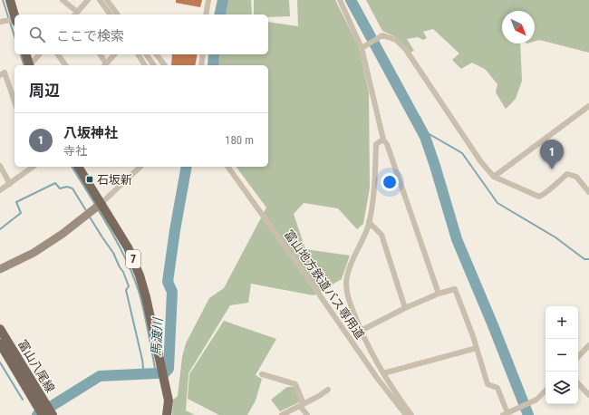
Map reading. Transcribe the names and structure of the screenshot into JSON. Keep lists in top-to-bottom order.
{
  "streets": {
    "main road": ["7", "富山八尾線"],
    "street": ["富山地方鉄道バス専用道"]
  },
  "water": ["馬渡川"],
  "places": {
    "transit": ["石坂新"]
  },
  "north": "bottom right",
  "page": {
    "search": "ここで検索",
    "heading": "周辺",
    "list": [
      {
        "mark": "1",
        "name": "八坂神社",
        "note": "寺社",
        "value": "180 m"
      }
    ],
    "pins": "1",
    "map_buttons": ["+", "−"]
  }
}
